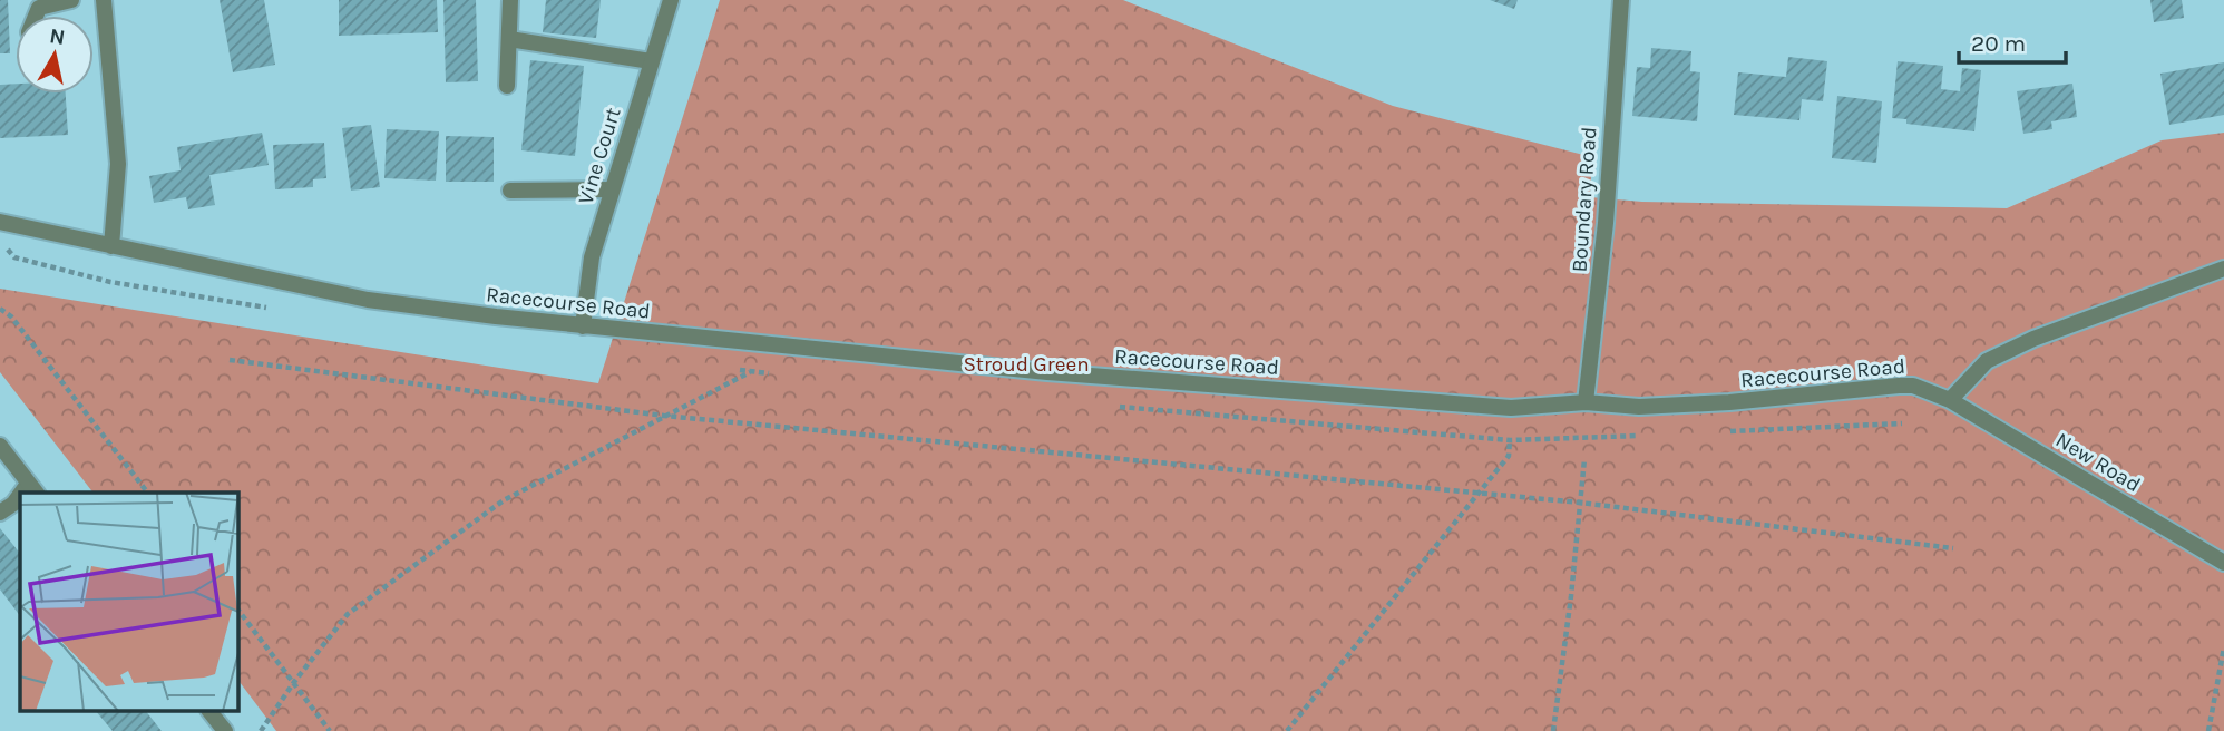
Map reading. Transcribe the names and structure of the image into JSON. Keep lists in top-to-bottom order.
{
  "streets": {
    "street": [
      "Vine Court",
      "Boundary Road",
      "Racecourse Road",
      "New Road"
    ]
  },
  "crossings": [
    ["Vine Court", "Racecourse Road"],
    ["Boundary Road", "Racecourse Road"],
    ["Racecourse Road", "New Road"]
  ],
  "parks": ["Stroud Green"],
  "scale_bar": "20 m",
  "north": "top"
}
